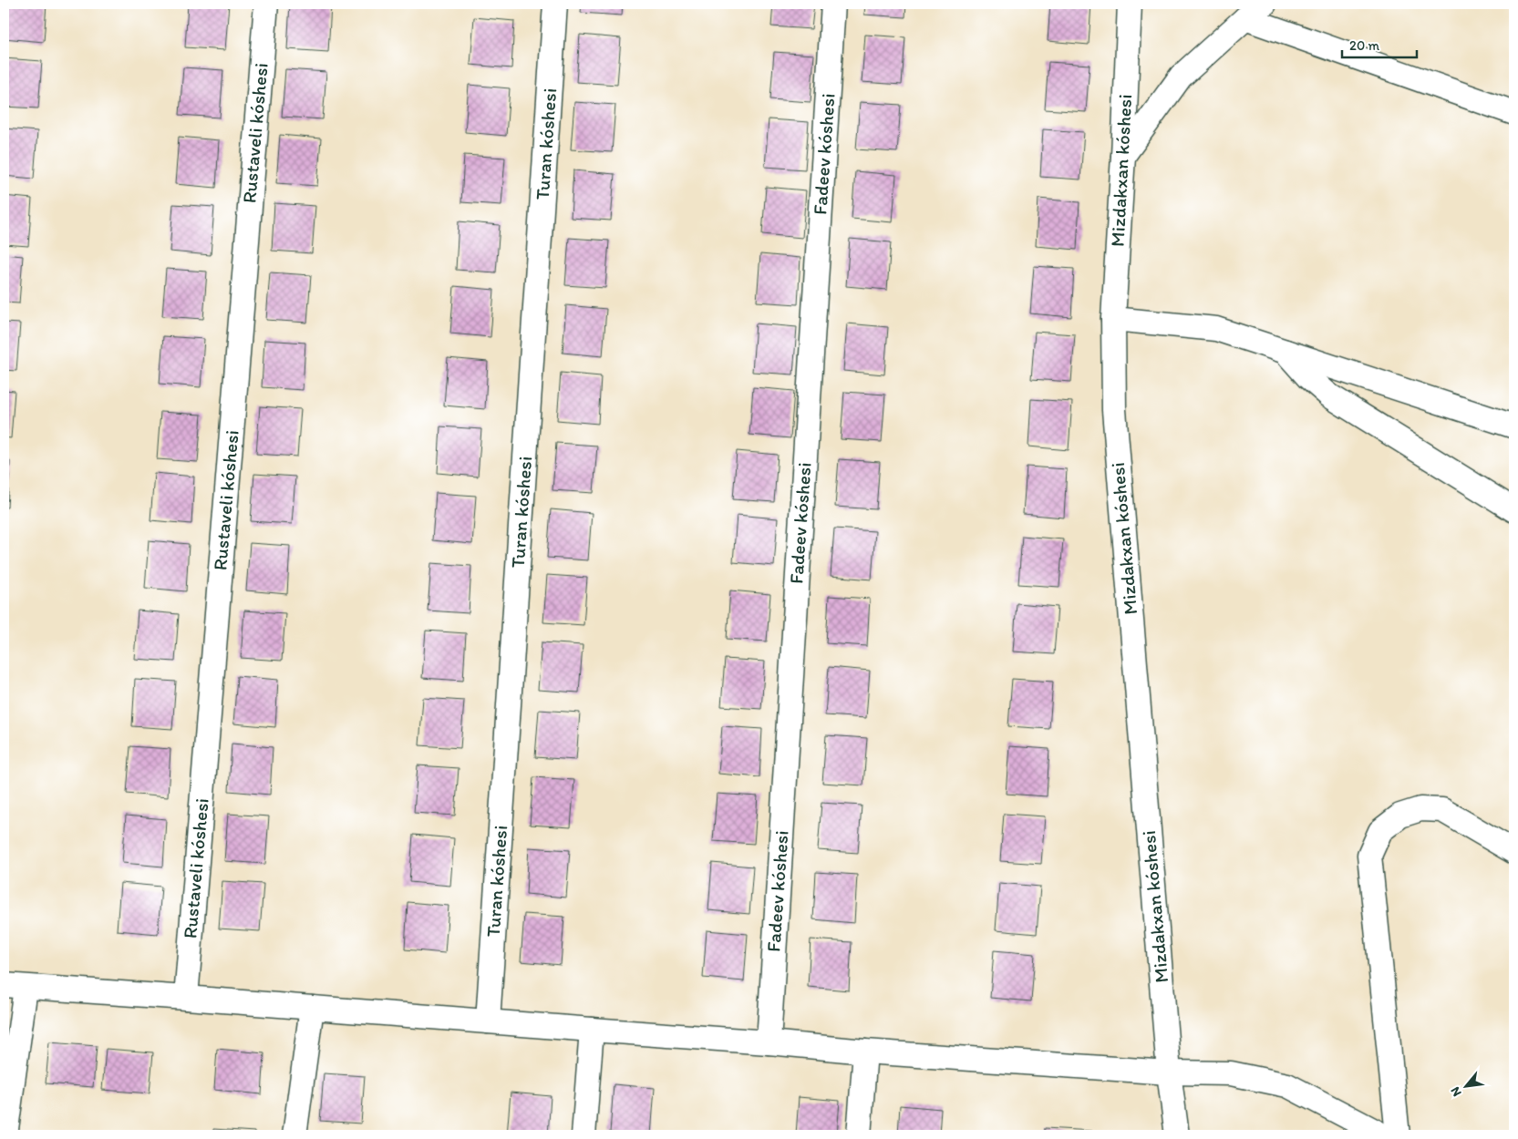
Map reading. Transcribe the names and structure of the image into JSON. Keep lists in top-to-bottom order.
{
  "streets": {
    "street": [
      "Rustaveli kóshesi",
      "Turan kóshesi",
      "Fadeev kóshesi",
      "Mizdakxan kóshesi"
    ]
  },
  "scale_bar": "20 m",
  "north": "bottom left"
}
